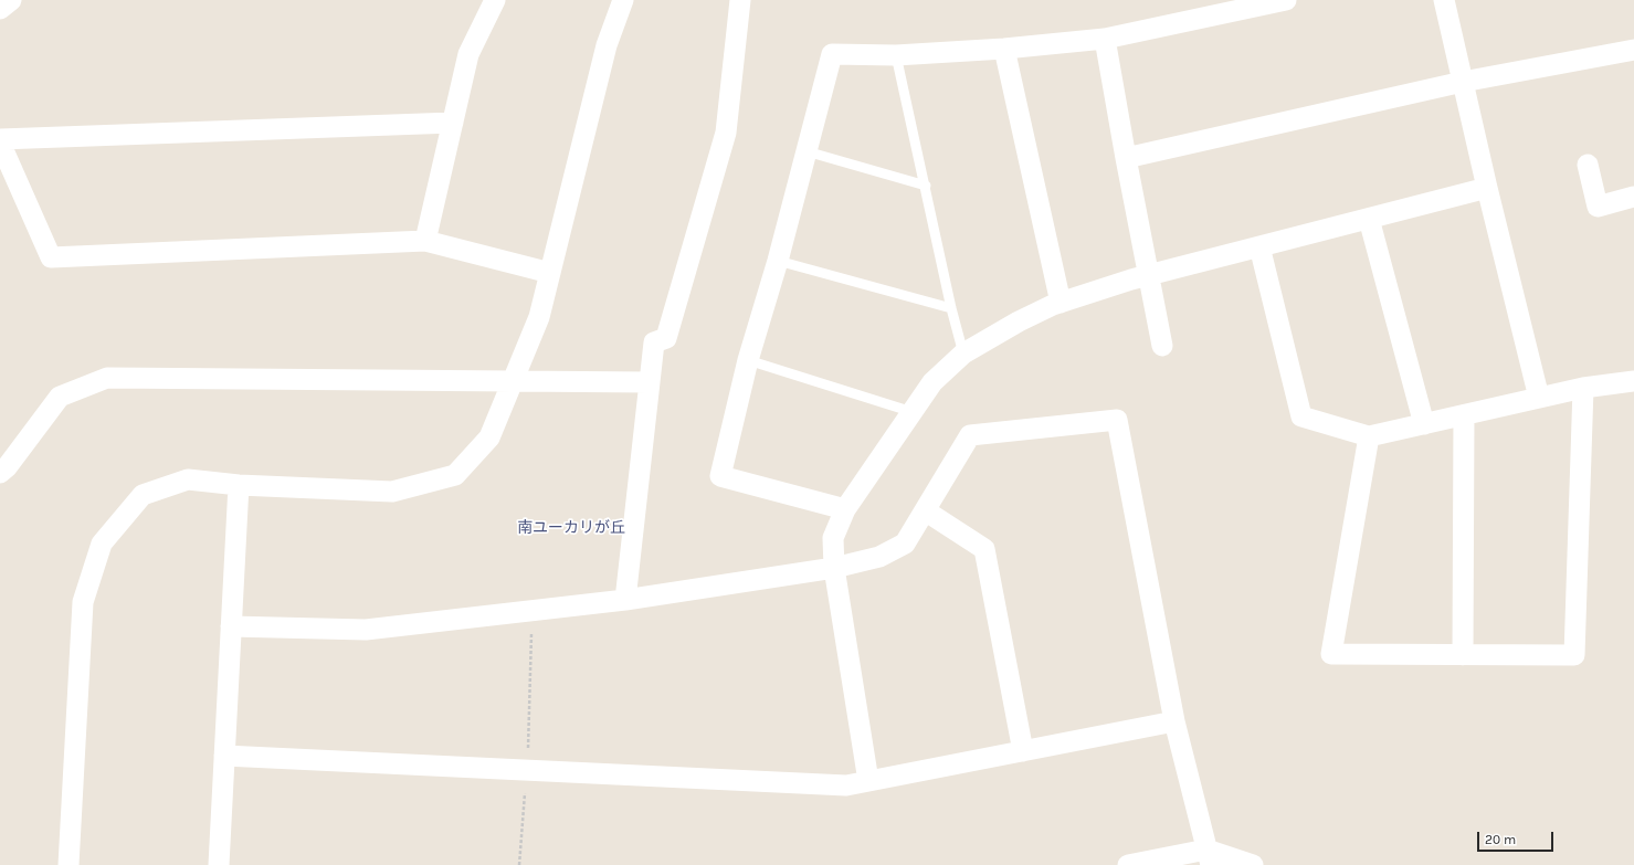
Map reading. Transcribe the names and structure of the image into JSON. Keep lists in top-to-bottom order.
{
  "districts": ["南ユーカリが丘"],
  "scale_bar": "20 m"
}
